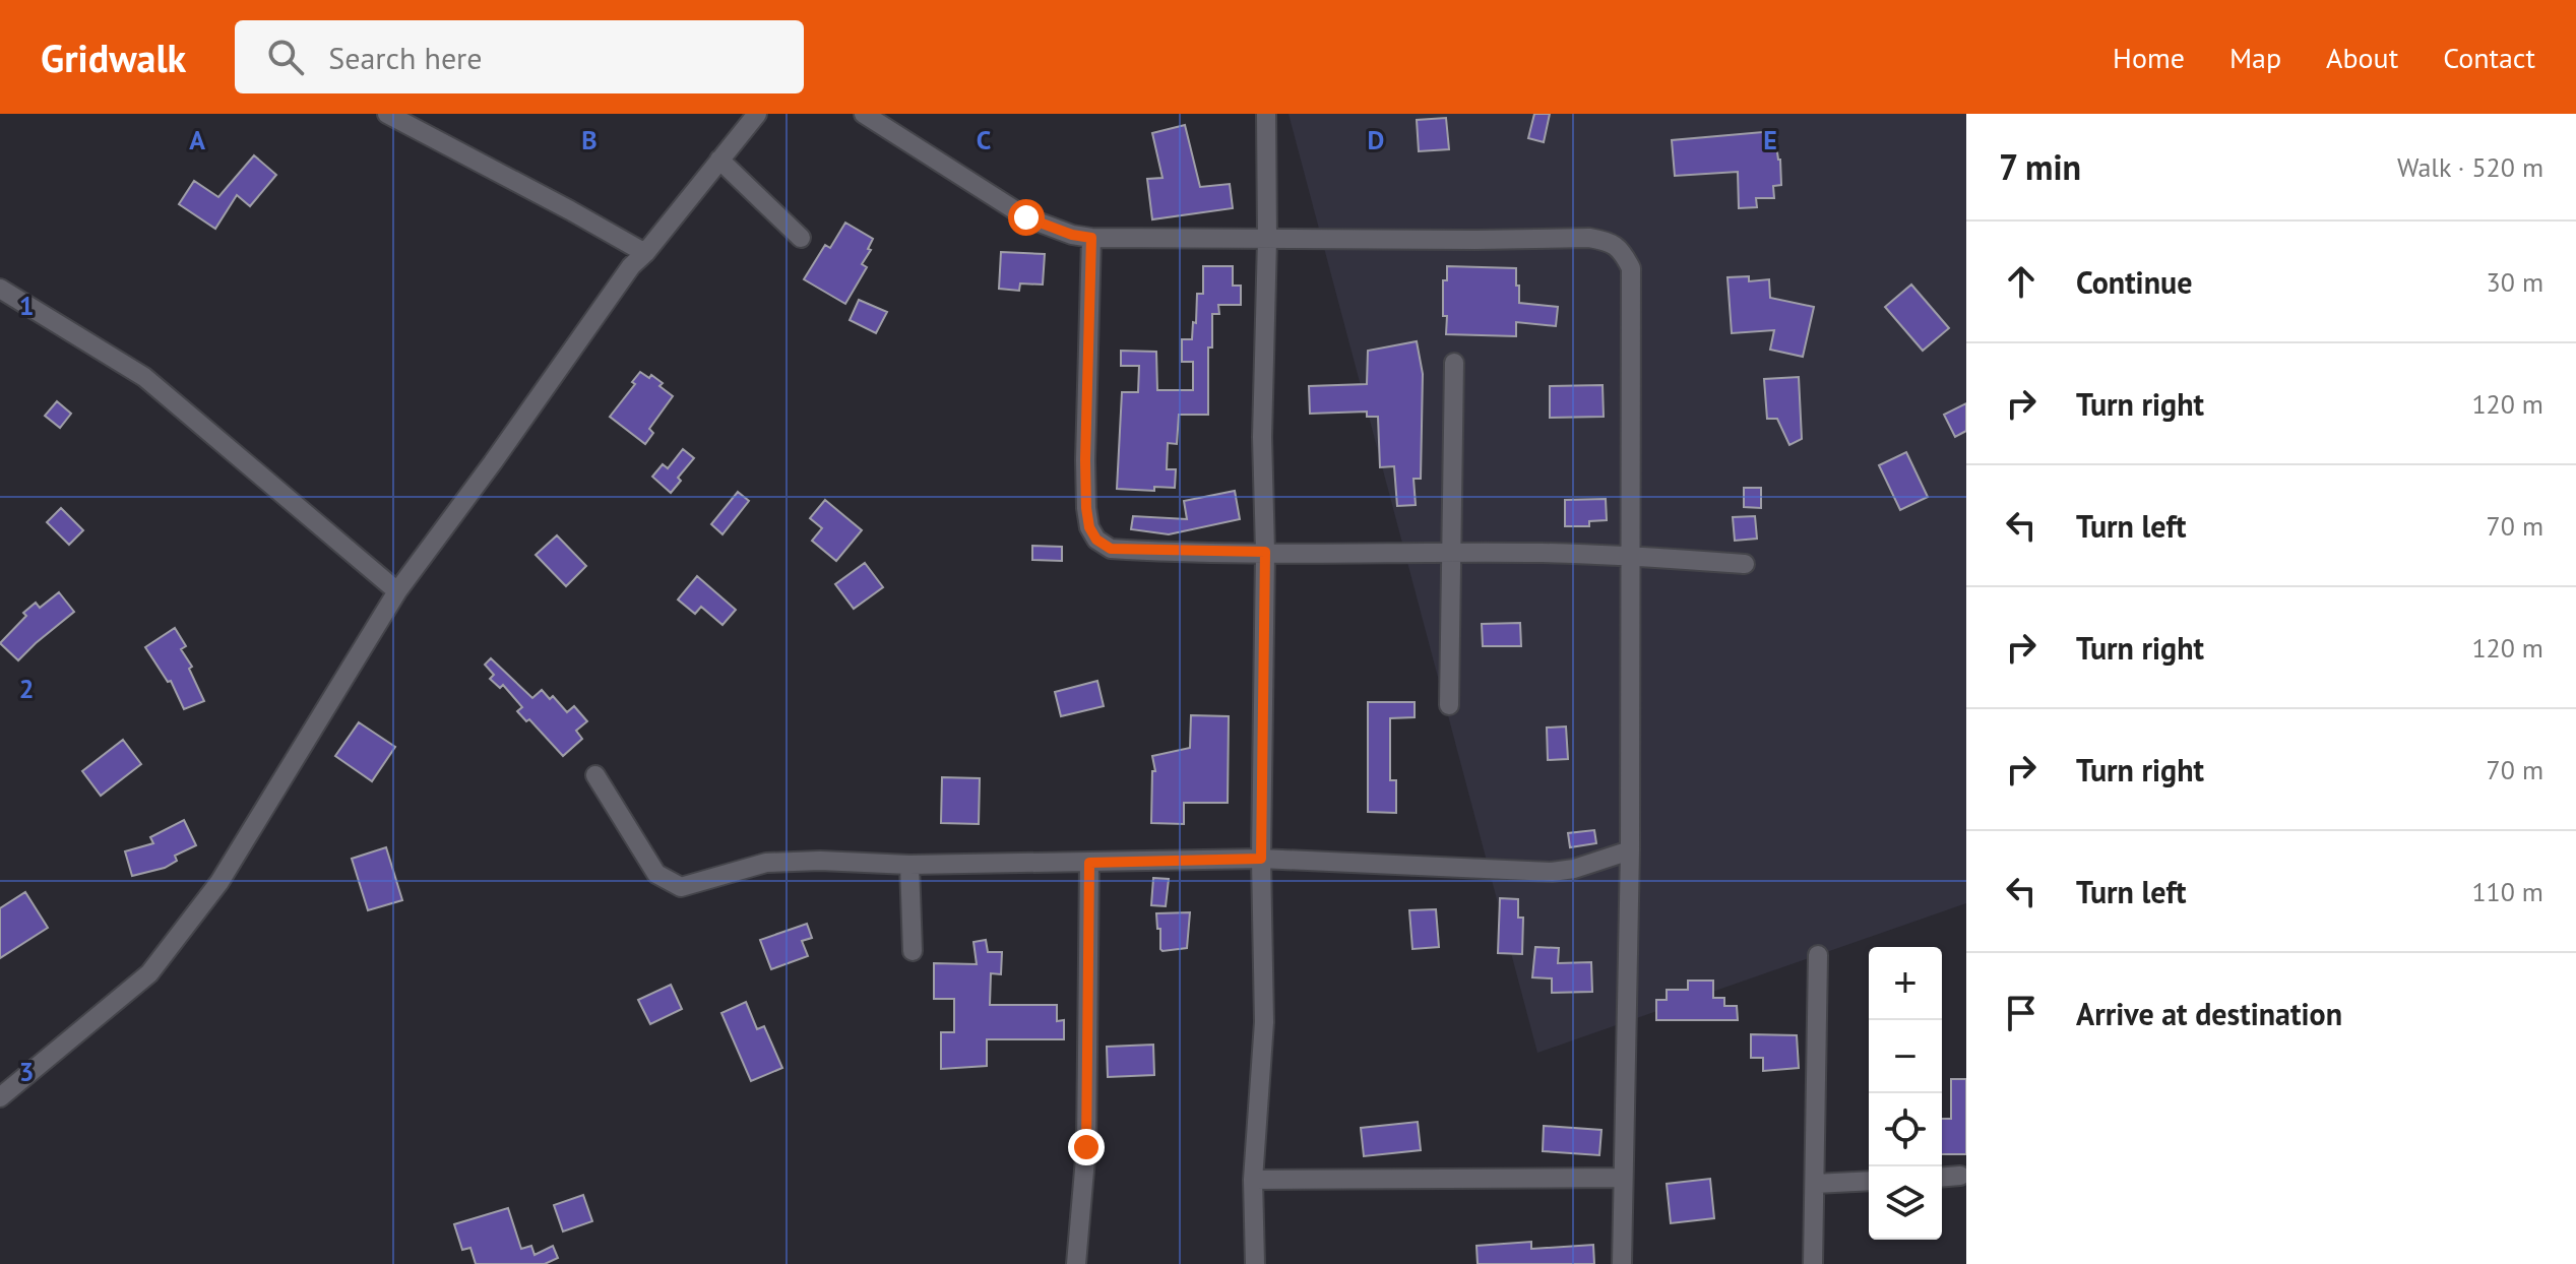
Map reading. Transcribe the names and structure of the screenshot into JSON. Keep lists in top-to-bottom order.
{
  "page": {
    "header": "Gridwalk",
    "search": "Search here",
    "nav": [
      "Home",
      "Map",
      "About",
      "Contact"
    ],
    "heading": ["7 min", "Walk · 520 m"],
    "list": [
      ["Continue", "30 m"],
      ["Turn right", "120 m"],
      ["Turn left", "70 m"],
      ["Turn right", "120 m"],
      ["Turn right", "70 m"],
      ["Turn left", "110 m"],
      "Arrive at destination"
    ],
    "map_buttons": ["+", "−"]
  },
  "grid": {
    "columns": [
      "A",
      "B",
      "C",
      "D",
      "E"
    ],
    "rows": ["1", "2", "3"]
  }
}
